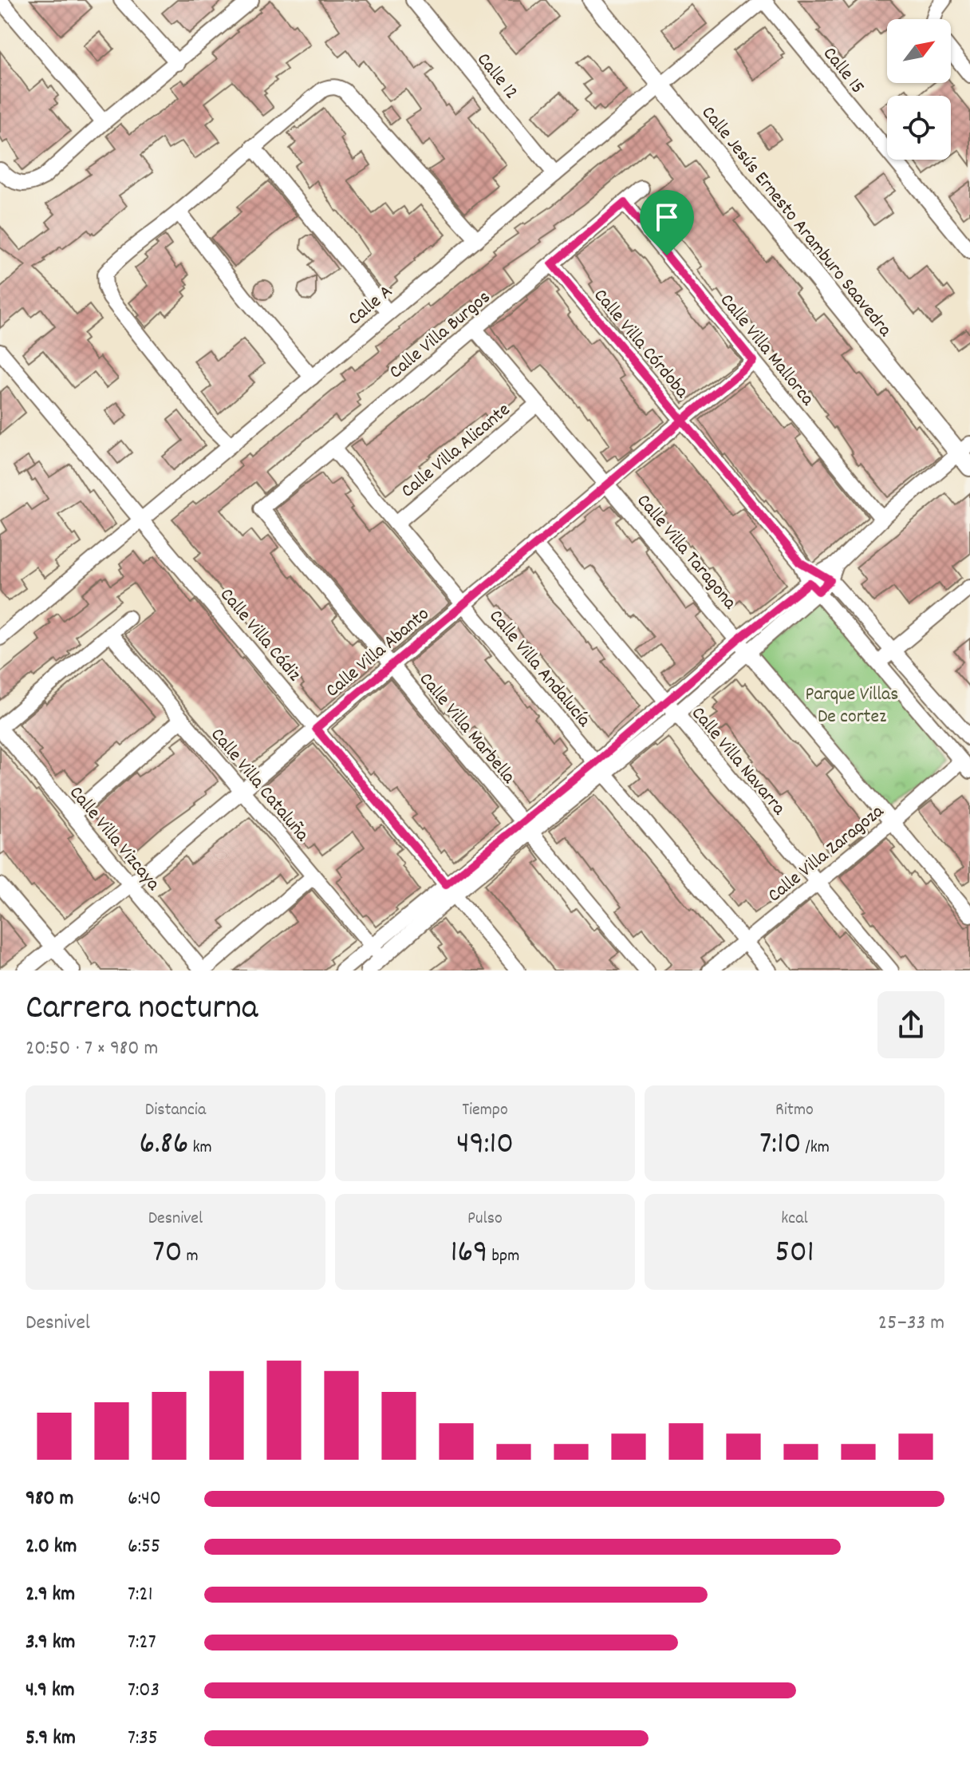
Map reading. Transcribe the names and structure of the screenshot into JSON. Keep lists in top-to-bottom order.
{
  "streets": {
    "street": [
      "Calle 15",
      "Calle 12",
      "Calle Jesús Ernesto Aramburo Saavedra",
      "Calle A",
      "Calle Villa Burgos",
      "Calle Villa Córdoba",
      "Calle Villa Mallorca",
      "Calle Villa Alicante",
      "Calle Villa Taragona",
      "Calle Villa Cádiz",
      "Calle Villa Abanto",
      "Calle Villa Andalucía",
      "Calle Villa Marbella",
      "Calle Villa Navarra",
      "Calle Villa Cataluña",
      "Calle Villa Vizcaya",
      "Calle Villa Zaragoza"
    ]
  },
  "crossings": [
    ["Calle 15", "Calle A"],
    ["Calle 12", "Calle A"],
    ["Calle Jesús Ernesto Aramburo Saavedra", "Calle A"],
    ["Calle A", "Calle Villa Cádiz"],
    ["Calle Villa Burgos", "Calle Villa Córdoba"],
    ["Calle Villa Burgos", "Calle Villa Mallorca"],
    ["Calle Villa Burgos", "Calle Villa Taragona"],
    ["Calle Villa Burgos", "Calle Villa Andalucía"],
    ["Calle Villa Burgos", "Calle Villa Marbella"],
    ["Calle Villa Córdoba", "Calle Villa Abanto"],
    ["Calle Villa Mallorca", "Calle Villa Abanto"],
    ["Calle Villa Alicante", "Calle Villa Taragona"],
    ["Calle Villa Alicante", "Calle Villa Andalucía"],
    ["Calle Villa Taragona", "Calle Villa Abanto"],
    ["Calle Villa Taragona", "Calle Villa Zaragoza"],
    ["Calle Villa Cádiz", "Calle Villa Abanto"],
    ["Calle Villa Abanto", "Calle Villa Andalucía"],
    ["Calle Villa Abanto", "Calle Villa Marbella"],
    ["Calle Villa Abanto", "Calle Villa Navarra"],
    ["Calle Villa Abanto", "Calle Villa Cataluña"],
    ["Calle Villa Abanto", "Calle Villa Vizcaya"],
    ["Calle Villa Andalucía", "Calle Villa Zaragoza"],
    ["Calle Villa Navarra", "Calle Villa Zaragoza"]
  ],
  "parks": ["Parque Villas De cortez"],
  "north": "top right",
  "page": {
    "heading": ["Carrera nocturna", "20:50 · 7 × 980 m"],
    "stats": [
      ["Distancia", "6.86 km"],
      ["Tiempo", "49:10"],
      ["Ritmo", "7:10 /km"],
      ["Desnivel", "70 m"],
      ["Pulso", "169 bpm"],
      ["kcal", "501"]
    ],
    "chart": ["Desnivel", "25–33 m"],
    "list": [
      {
        "name": "980 m",
        "note": "6:40"
      },
      {
        "name": "2.0 km",
        "note": "6:55"
      },
      {
        "name": "2.9 km",
        "note": "7:21"
      },
      {
        "name": "3.9 km",
        "note": "7:27"
      },
      {
        "name": "4.9 km",
        "note": "7:03"
      },
      {
        "name": "5.9 km",
        "note": "7:35"
      }
    ]
  }
}
